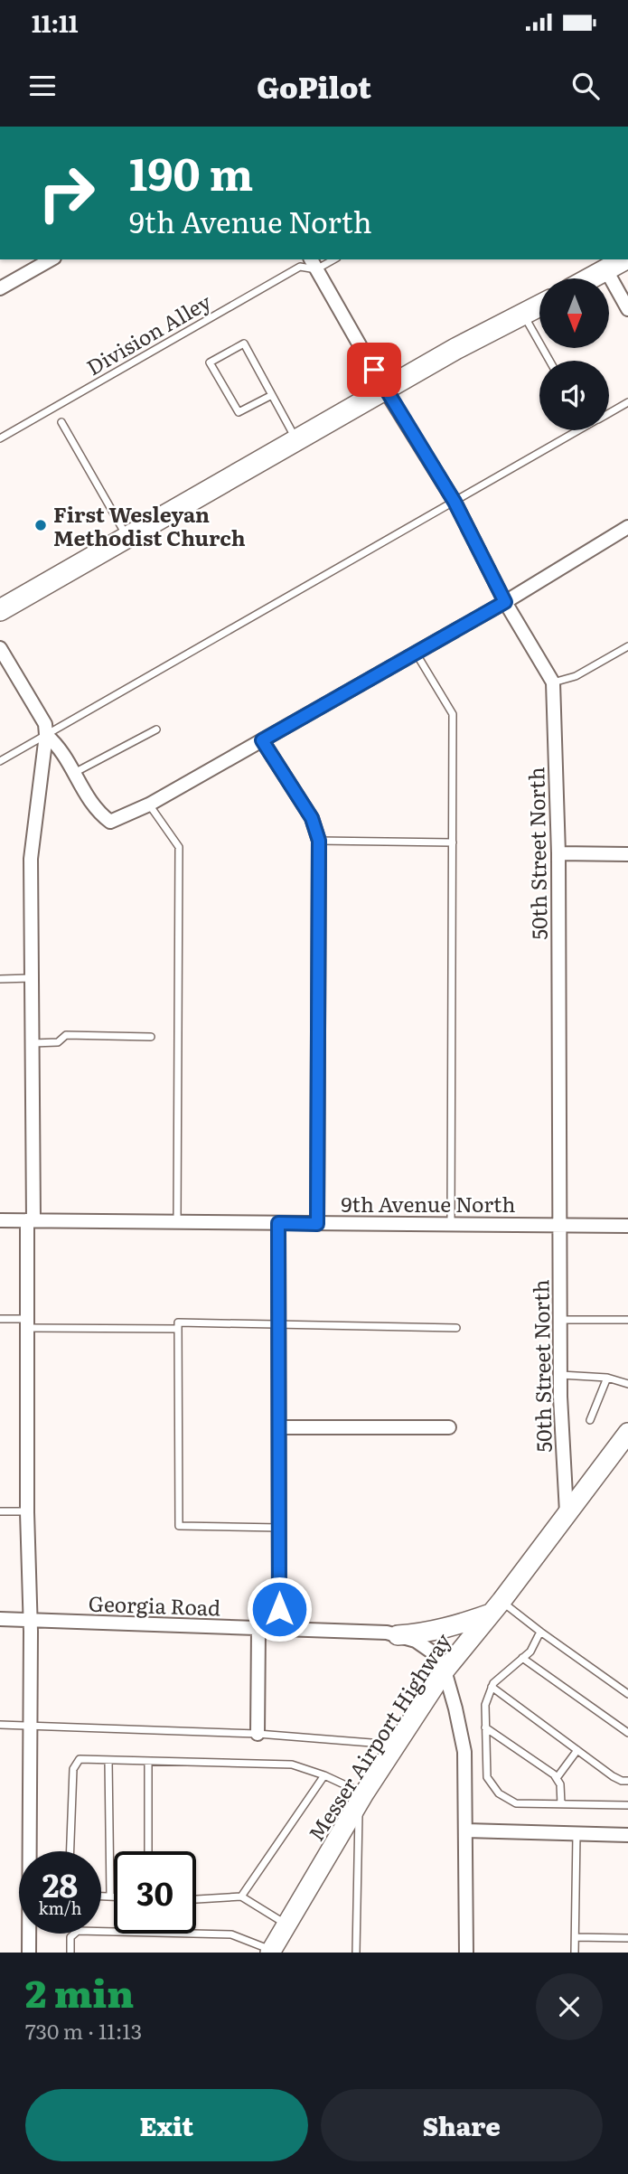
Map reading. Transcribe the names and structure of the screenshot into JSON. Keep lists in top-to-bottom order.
{
  "streets": {
    "main road": ["Messer Airport Highway"],
    "street": ["50th Street North", "9th Avenue North", "Georgia Road"],
    "lane": ["Division Alley"]
  },
  "crossings": [
    ["Division Alley", "50th Street North"],
    ["50th Street North", "9th Avenue North"],
    ["50th Street North", "Messer Airport Highway"],
    ["Georgia Road", "Messer Airport Highway"]
  ],
  "places": ["First Wesleyan Methodist Church"],
  "north": "bottom",
  "page": {
    "status": "11:11",
    "header": "GoPilot",
    "turn": ["190 m", "9th Avenue North"],
    "speed": "28 km/h",
    "limit": "30",
    "heading": ["2 min", "730 m · 11:13"],
    "buttons": ["Exit", "Share"]
  }
}
